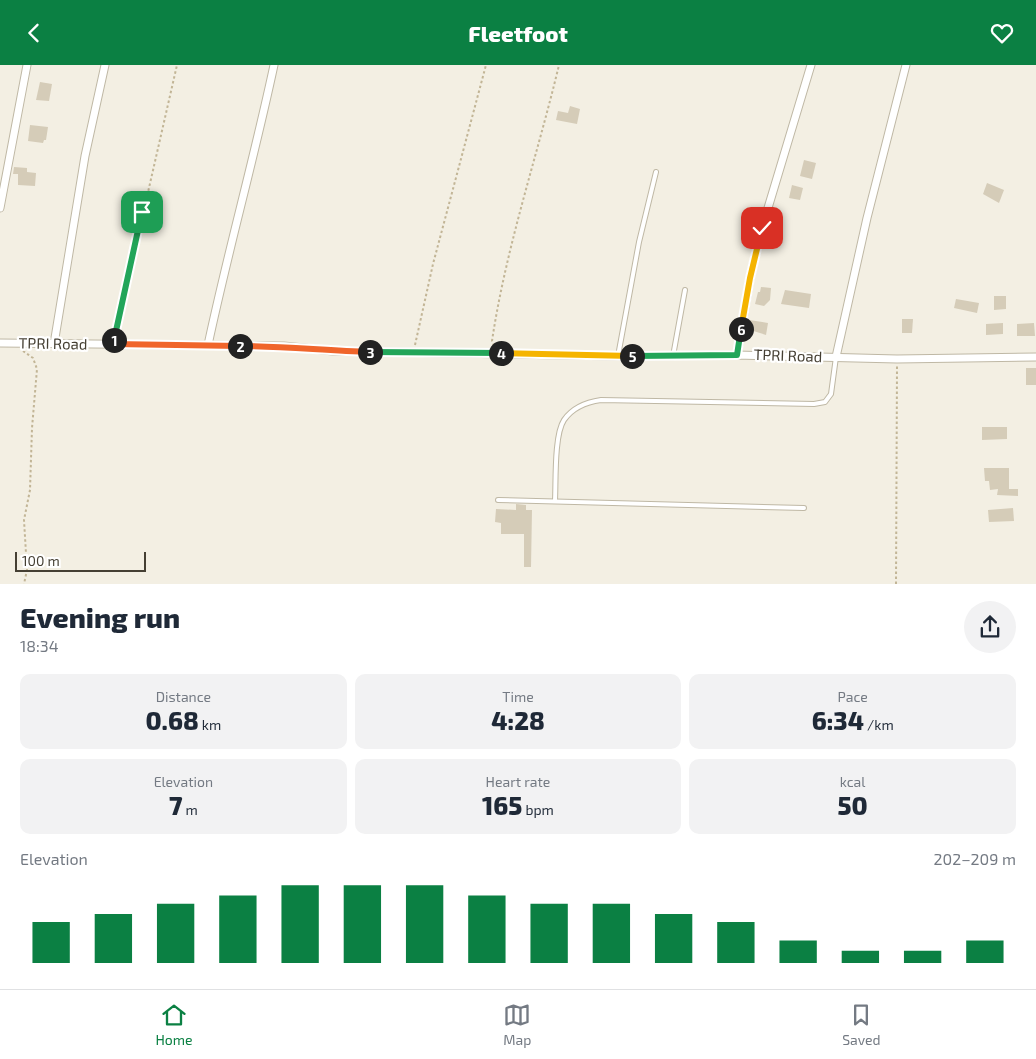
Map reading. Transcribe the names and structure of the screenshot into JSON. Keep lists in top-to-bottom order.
{
  "streets": {
    "street": ["TPRI Road"]
  },
  "scale_bar": "100 m",
  "page": {
    "header": "Fleetfoot",
    "pins": [
      "6",
      "1",
      "2",
      "3",
      "4",
      "5"
    ],
    "scale": "100 m",
    "heading": ["Evening run", "18:34"],
    "stats": [
      ["Distance", "0.68 km"],
      ["Time", "4:28"],
      ["Pace", "6:34 /km"],
      ["Elevation", "7 m"],
      ["Heart rate", "165 bpm"],
      ["kcal", "50"]
    ],
    "chart": ["Elevation", "202–209 m"],
    "tabs": ["Home", "Map", "Saved"]
  }
}
